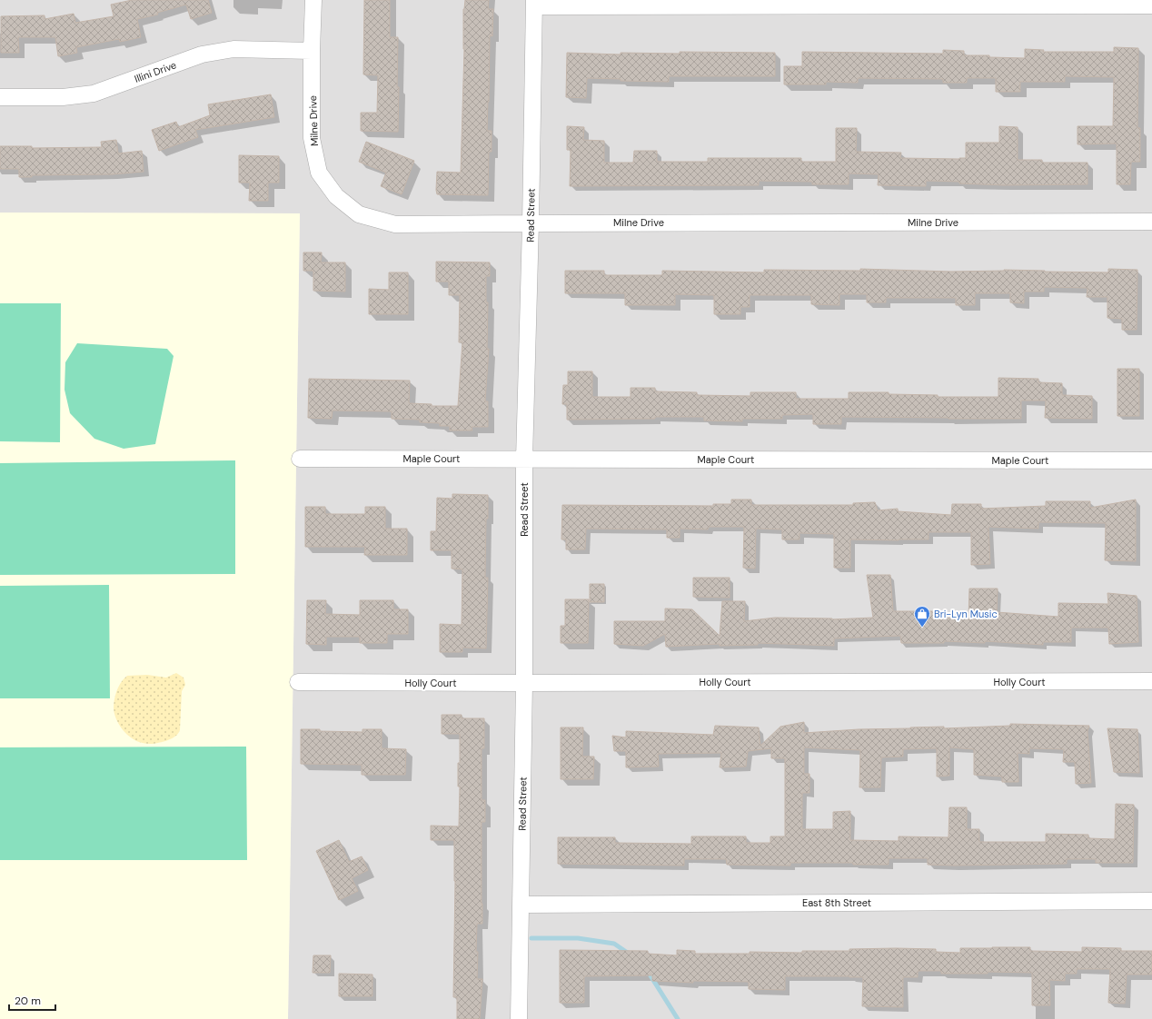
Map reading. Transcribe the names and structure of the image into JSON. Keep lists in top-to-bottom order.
{
  "streets": {
    "street": [
      "Illini Drive",
      "Milne Drive",
      "Read Street",
      "Maple Court",
      "Holly Court",
      "East 8th Street"
    ]
  },
  "crossings": [
    ["Illini Drive", "Milne Drive"],
    ["Milne Drive", "Read Street"],
    ["Read Street", "Maple Court"],
    ["Read Street", "Holly Court"],
    ["Read Street", "East 8th Street"]
  ],
  "places": {
    "shop": ["Bri-Lyn Music"]
  },
  "scale_bar": "20 m"
}
